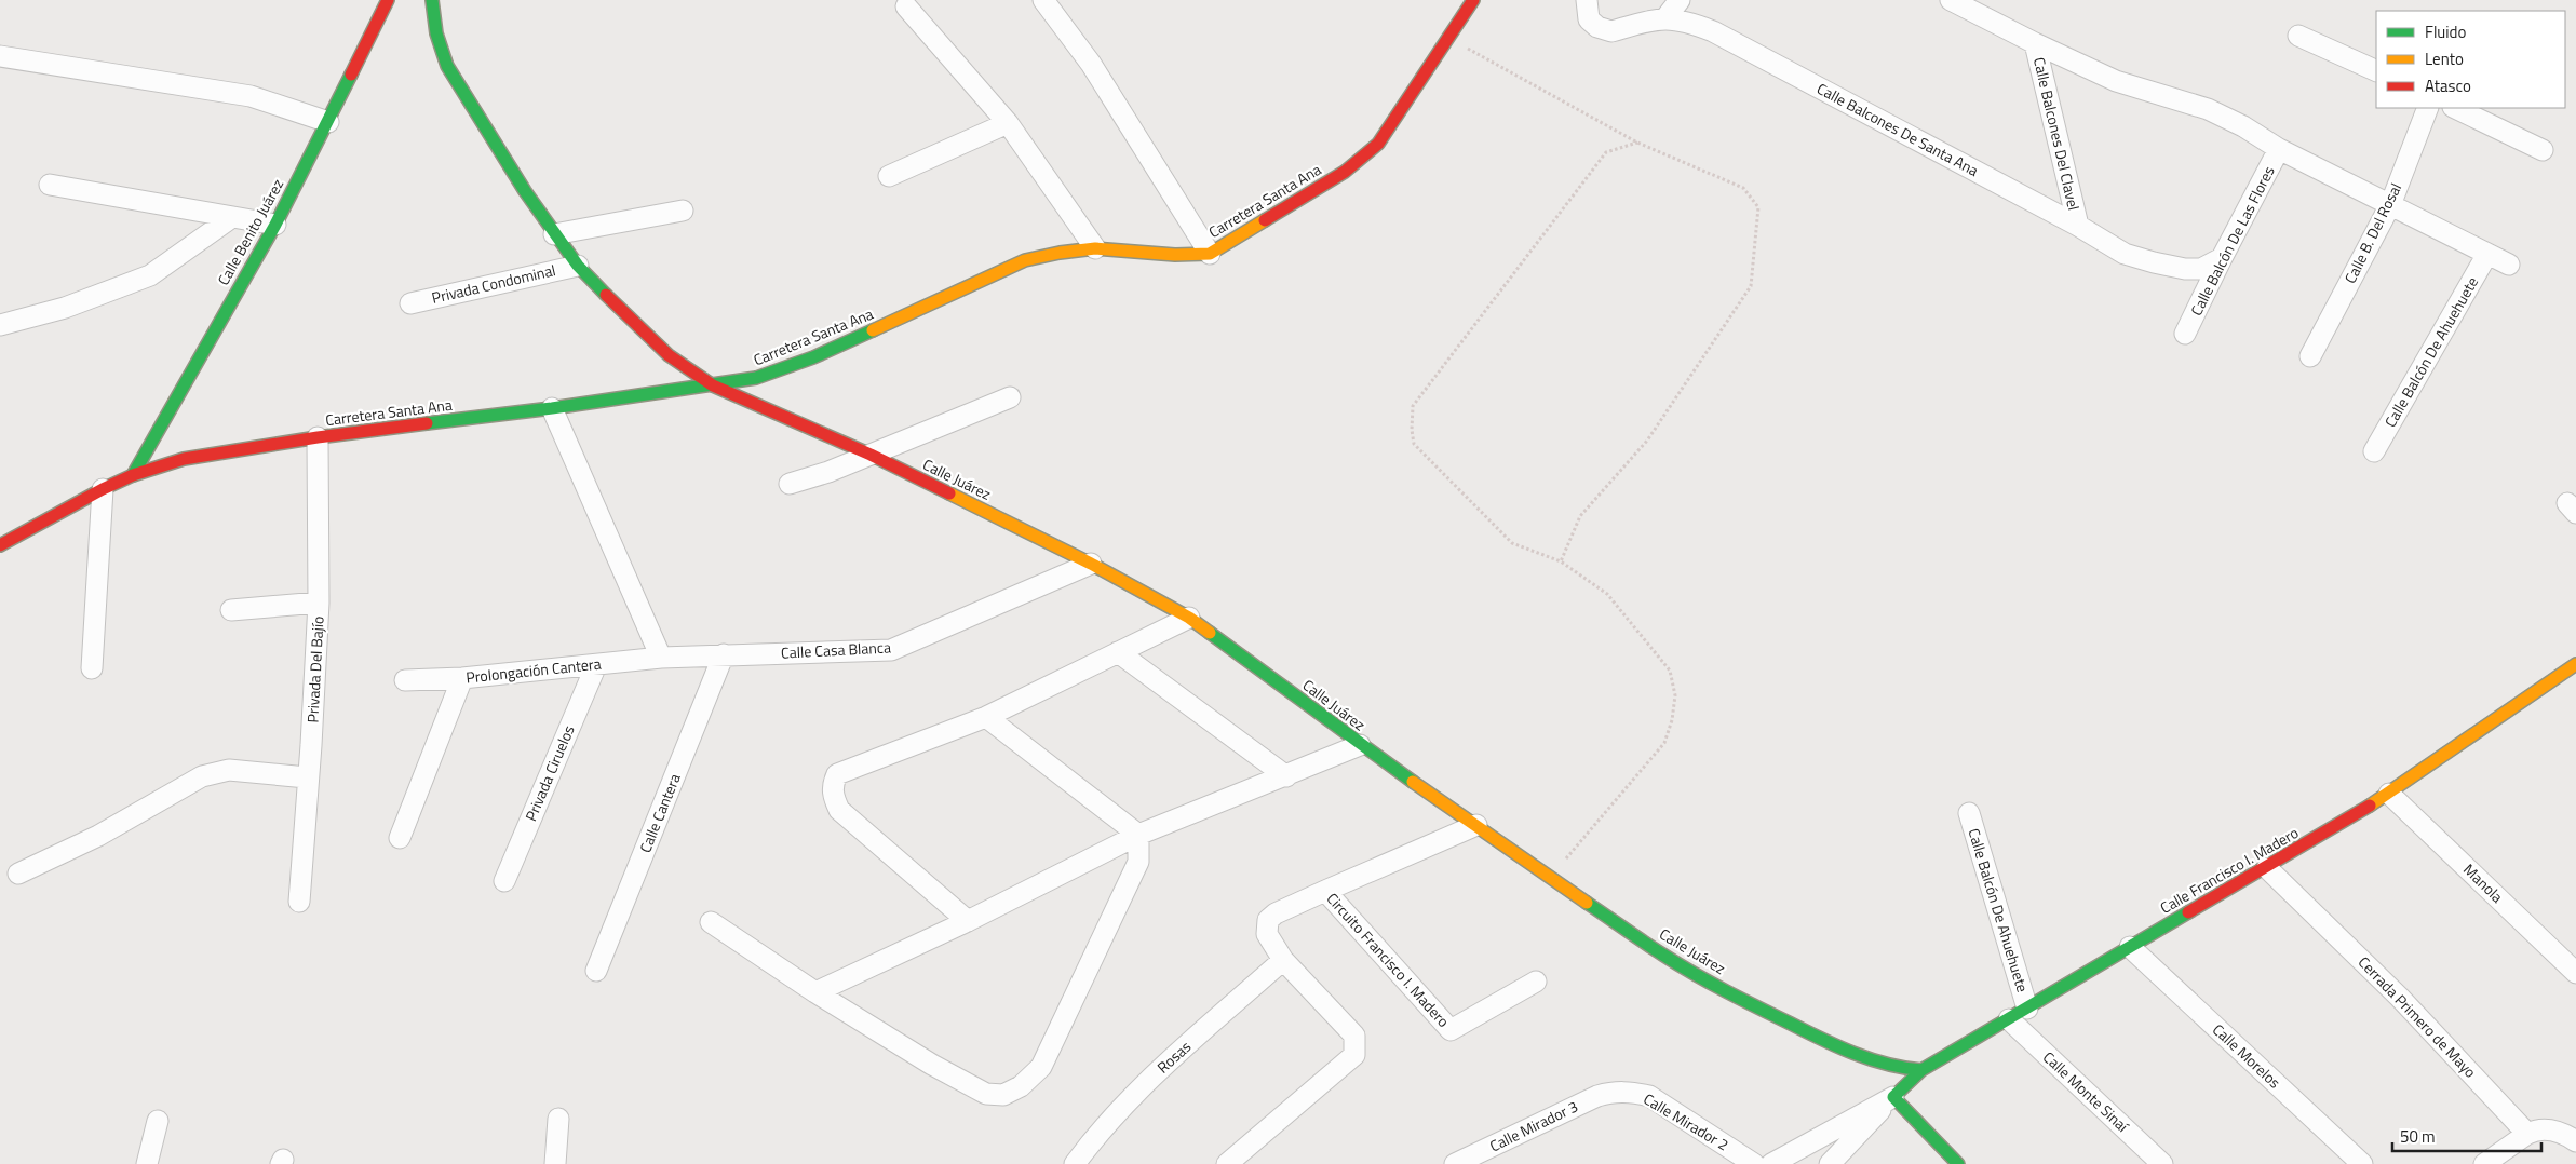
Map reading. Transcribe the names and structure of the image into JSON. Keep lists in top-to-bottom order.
{
  "streets": {
    "street": [
      "Calle Balcones De Santa Ana",
      "Calle Balcones Del Clavel",
      "Carretera Santa Ana",
      "Calle Benito Juárez",
      "Calle B. Del Rosal",
      "Calle Balcón De Las Flores",
      "Privada Condominal",
      "Calle Balcón De Ahuehuete",
      "Calle Juárez",
      "Calle Casa Blanca",
      "Privada Del Bajío",
      "Prolongación Cantera",
      "Privada Ciruelos",
      "Calle Cantera",
      "Calle Francisco I. Madero",
      "Manola",
      "Circuito Francisco I. Madero",
      "Cerrada Primero de Mayo",
      "Calle Morelos",
      "Rosas",
      "Calle Monte Sinaí",
      "Calle Mirador 2",
      "Calle Mirador 3"
    ]
  },
  "crossings": [
    ["Calle Balcones De Santa Ana", "Calle Balcones Del Clavel"],
    ["Calle Balcones De Santa Ana", "Calle Balcón De Las Flores"],
    ["Calle Balcones Del Clavel", "Calle Balcón De Las Flores"],
    ["Carretera Santa Ana", "Calle Benito Juárez"],
    ["Carretera Santa Ana", "Calle Juárez"],
    ["Carretera Santa Ana", "Privada Del Bajío"],
    ["Calle B. Del Rosal", "Calle Balcón De Las Flores"],
    ["Calle Balcón De Las Flores", "Calle Balcón De Ahuehuete"],
    ["Calle Balcón De Ahuehuete", "Calle Francisco I. Madero"],
    ["Calle Juárez", "Calle Casa Blanca"],
    ["Calle Juárez", "Calle Francisco I. Madero"],
    ["Calle Casa Blanca", "Prolongación Cantera"],
    ["Calle Casa Blanca", "Calle Cantera"],
    ["Prolongación Cantera", "Privada Ciruelos"],
    ["Calle Francisco I. Madero", "Manola"],
    ["Calle Francisco I. Madero", "Cerrada Primero de Mayo"],
    ["Calle Francisco I. Madero", "Calle Morelos"],
    ["Calle Francisco I. Madero", "Calle Monte Sinaí"],
    ["Calle Mirador 2", "Calle Mirador 3"]
  ],
  "legend": ["Fluido", "Lento", "Atasco"],
  "scale_bar": "50 m"
}
